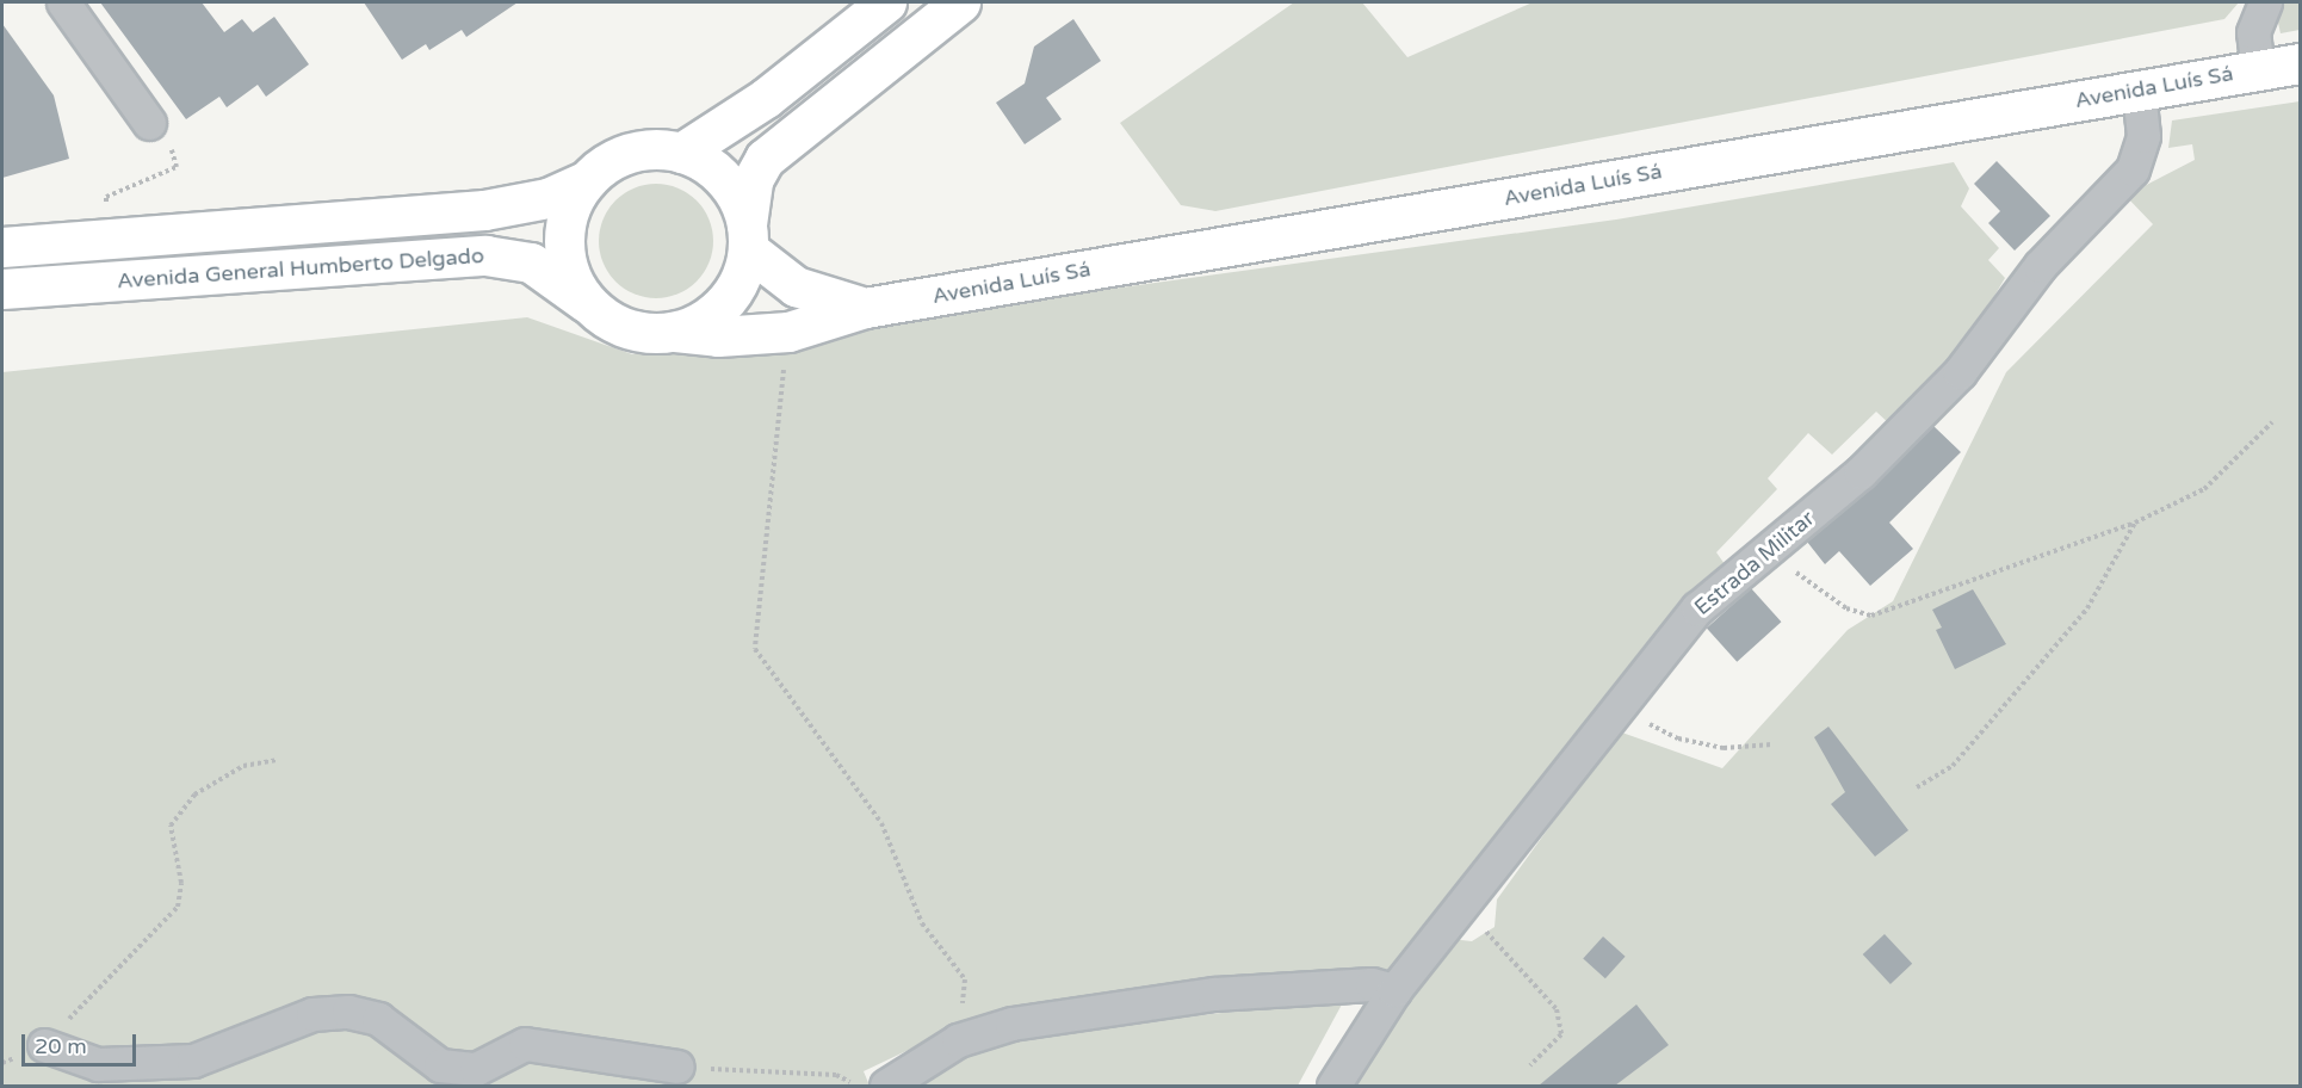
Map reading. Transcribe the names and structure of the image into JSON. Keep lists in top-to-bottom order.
{
  "streets": {
    "street": ["Avenida Luís Sá", "Avenida General Humberto Delgado", "Estrada Militar"]
  },
  "crossings": [
    ["Avenida Luís Sá", "Avenida General Humberto Delgado"],
    ["Avenida Luís Sá", "Estrada Militar"]
  ],
  "scale_bar": "20 m"
}
